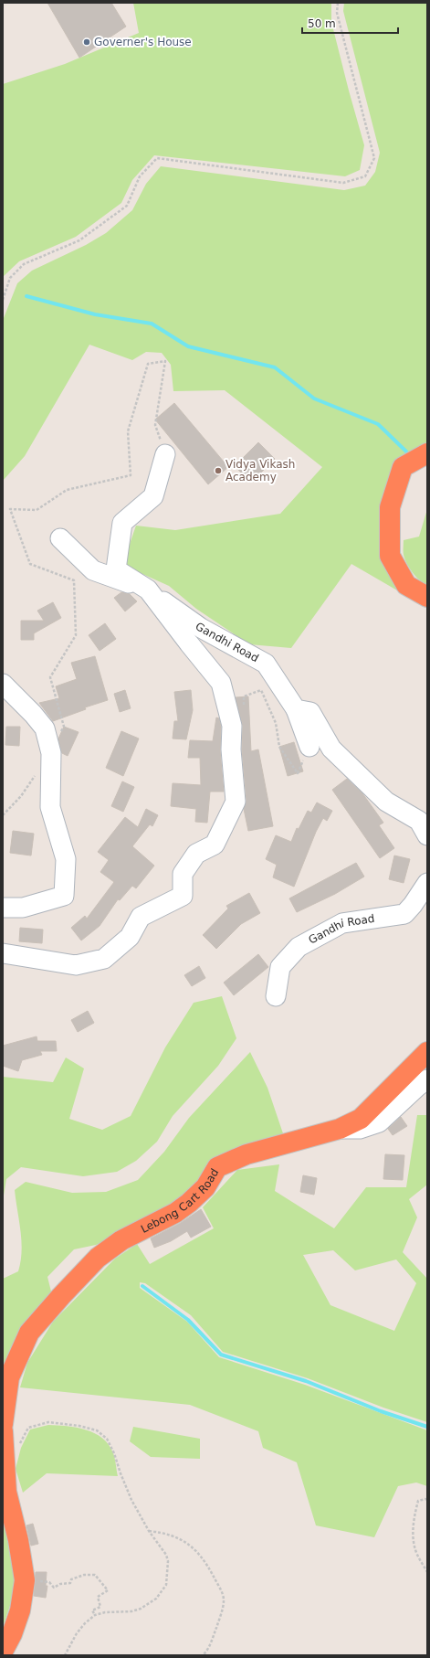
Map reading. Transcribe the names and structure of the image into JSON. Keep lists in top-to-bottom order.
{
  "streets": {
    "highway": ["Lebong Cart Road"],
    "street": ["Gandhi Road"]
  },
  "places": ["Governer's House", "Vidya Vikash Academy"],
  "scale_bar": "50 m"
}
